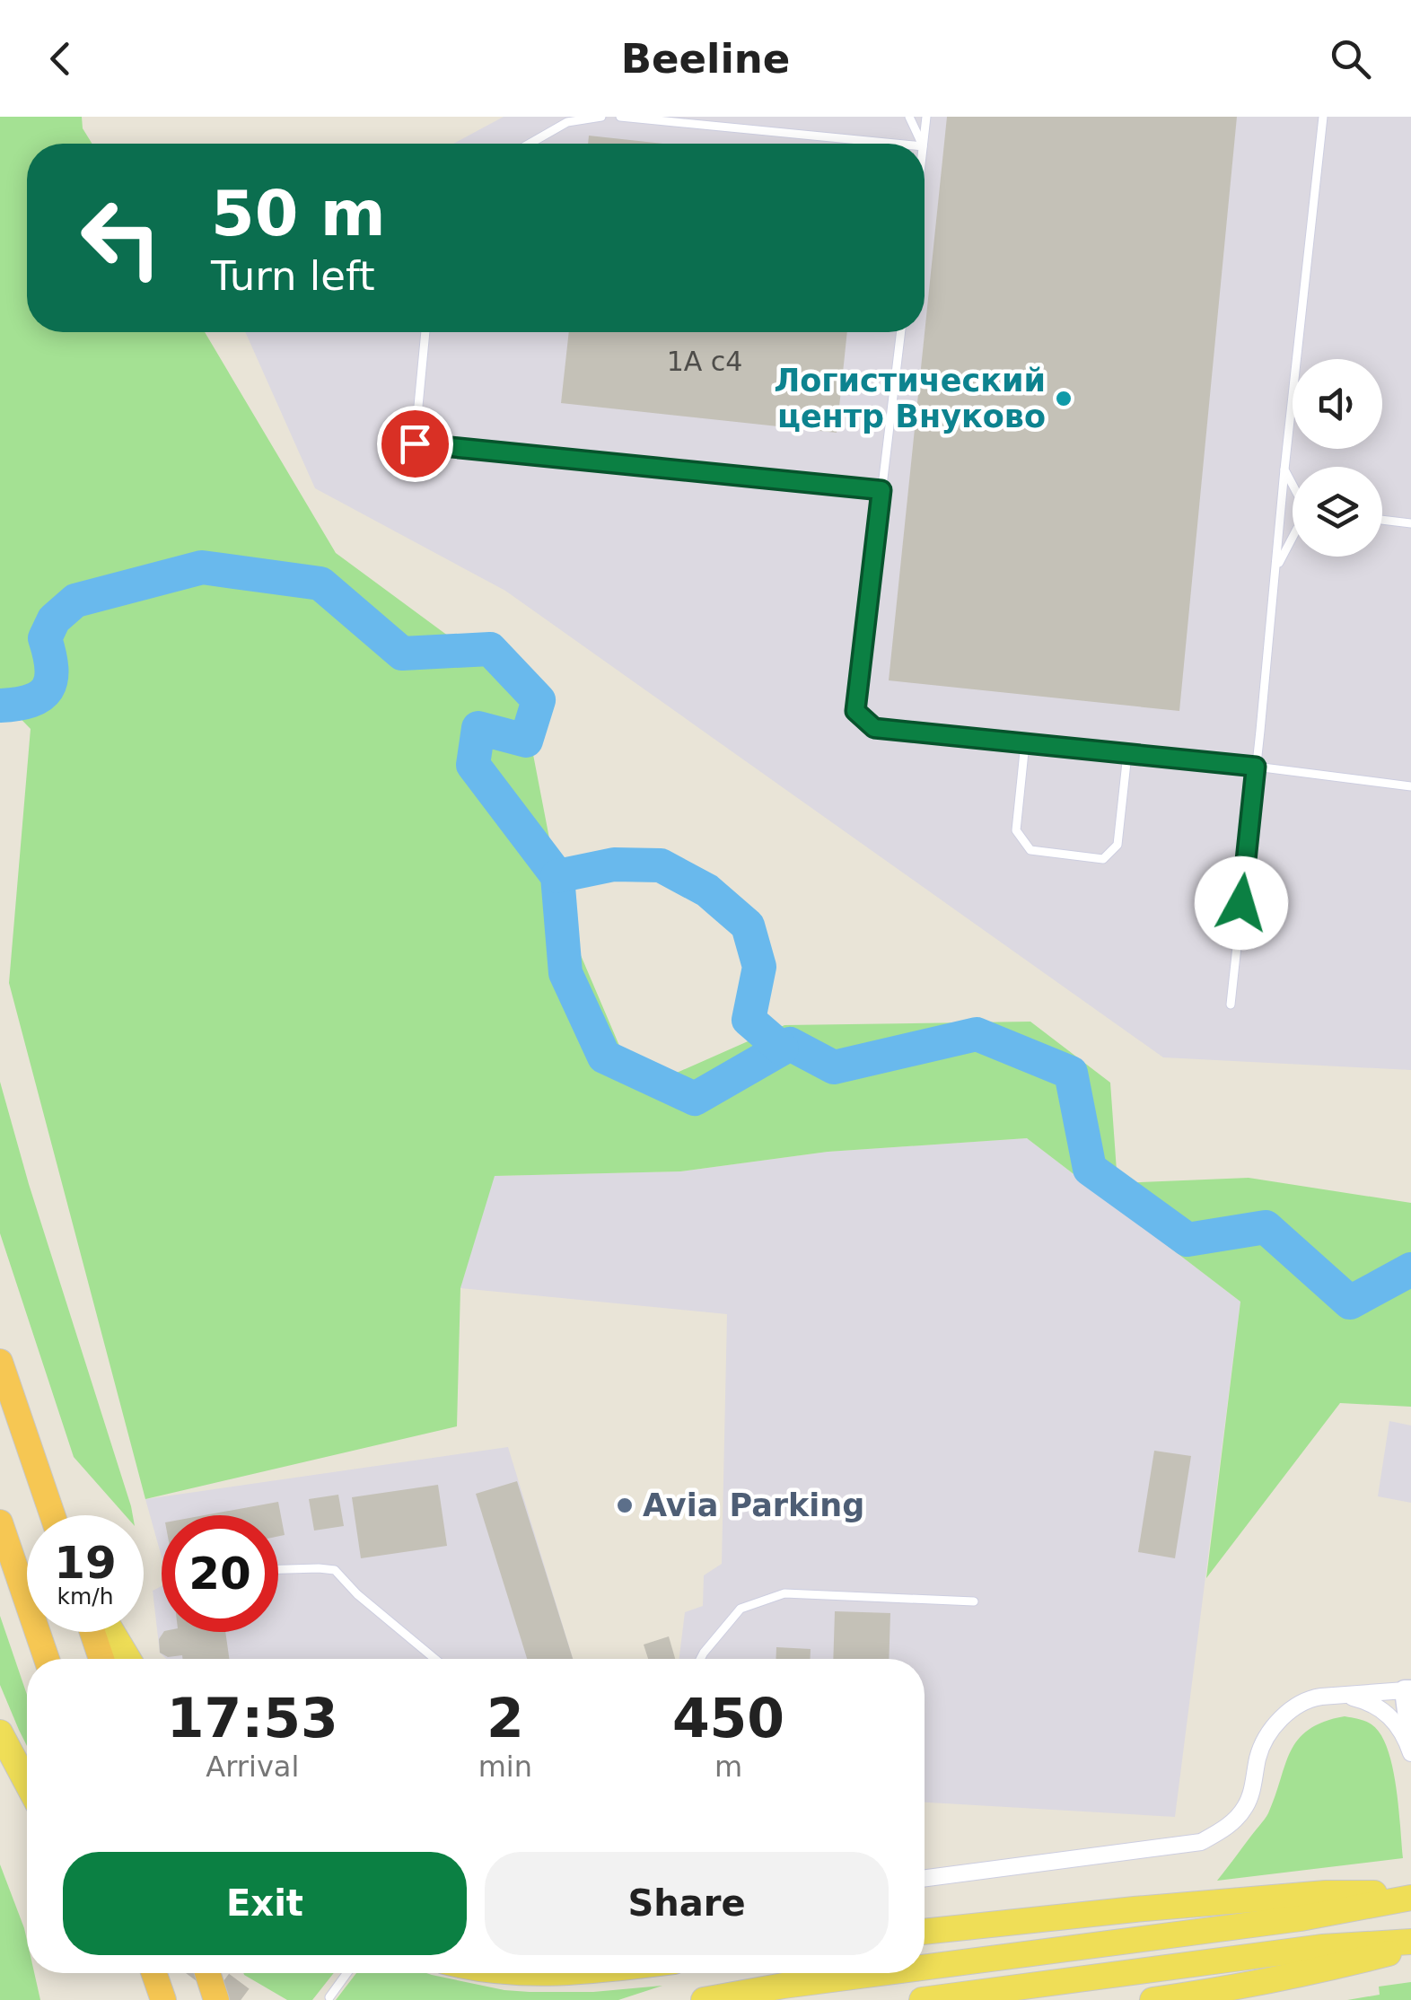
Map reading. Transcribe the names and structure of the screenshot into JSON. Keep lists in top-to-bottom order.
{
  "places": ["Логистический центр Внуково", "Avia Parking"],
  "house_numbers": ["1А с4"],
  "page": {
    "header": "Beeline",
    "turn": ["50 m", "Turn left"],
    "speed": "19 km/h",
    "limit": "20",
    "eta": [
      "17:53",
      "Arrival",
      "2",
      "min",
      "450",
      "m"
    ],
    "buttons": ["Exit", "Share"]
  }
}
